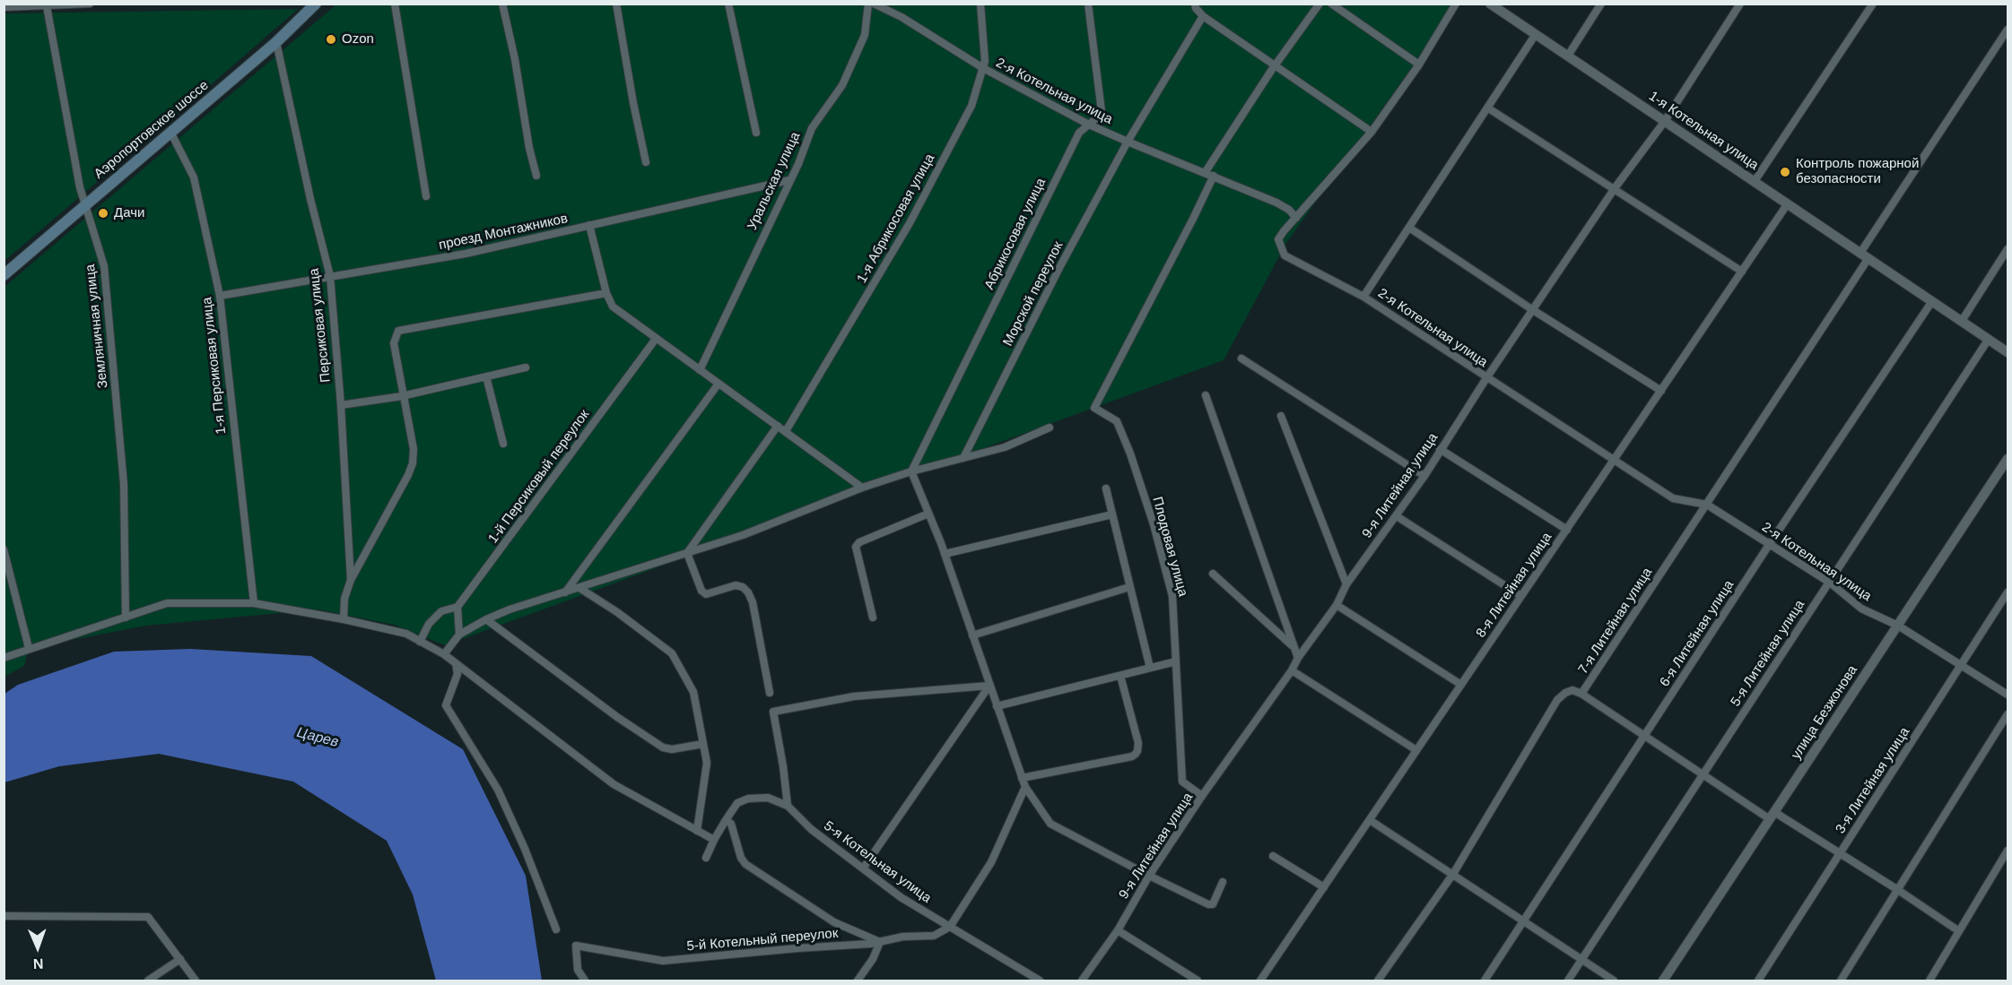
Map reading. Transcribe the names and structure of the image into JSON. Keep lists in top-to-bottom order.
{
  "streets": {
    "main road": ["Аэропортовское шоссе"],
    "street": [
      "2-я Котельная улица",
      "1-я Котельная улица",
      "Уральская улица",
      "1-я Абрикосовая улица",
      "проезд Монтажников",
      "Абрикосовая улица",
      "Морской переулок",
      "Персиковая улица",
      "Земляничная улица",
      "1-я Персиковая улица",
      "1-й Персиковый переулок",
      "9-я Литейная улица",
      "Плодовая улица",
      "8-я Литейная улица",
      "7-я Литейная улица",
      "6-я Литейная улица",
      "5-я Литейная улица",
      "улица Безжонова",
      "3-я Литейная улица",
      "5-я Котельная улица",
      "5-й Котельный переулок"
    ]
  },
  "crossings": [
    ["2-я Котельная улица", "1-я Абрикосовая улица"],
    ["2-я Котельная улица", "Абрикосовая улица"],
    ["2-я Котельная улица", "Морской переулок"],
    ["2-я Котельная улица", "9-я Литейная улица"],
    ["2-я Котельная улица", "Плодовая улица"],
    ["2-я Котельная улица", "8-я Литейная улица"],
    ["2-я Котельная улица", "7-я Литейная улица"],
    ["2-я Котельная улица", "6-я Литейная улица"],
    ["2-я Котельная улица", "5-я Литейная улица"],
    ["2-я Котельная улица", "улица Безжонова"],
    ["2-я Котельная улица", "3-я Литейная улица"],
    ["Аэропортовское шоссе", "Персиковая улица"],
    ["Аэропортовское шоссе", "Земляничная улица"],
    ["Аэропортовское шоссе", "1-я Персиковая улица"],
    ["1-я Котельная улица", "9-я Литейная улица"],
    ["1-я Котельная улица", "8-я Литейная улица"],
    ["1-я Котельная улица", "7-я Литейная улица"],
    ["1-я Котельная улица", "6-я Литейная улица"],
    ["1-я Котельная улица", "5-я Литейная улица"],
    ["Уральская улица", "проезд Монтажников"],
    ["проезд Монтажников", "Персиковая улица"],
    ["проезд Монтажников", "1-я Персиковая улица"],
    ["9-я Литейная улица", "Плодовая улица"],
    ["5-я Котельная улица", "5-й Котельный переулок"]
  ],
  "water": ["Царев"],
  "places": ["Ozon", "Контроль пожарной безопасности", "Дачи"],
  "north": "bottom"
}
